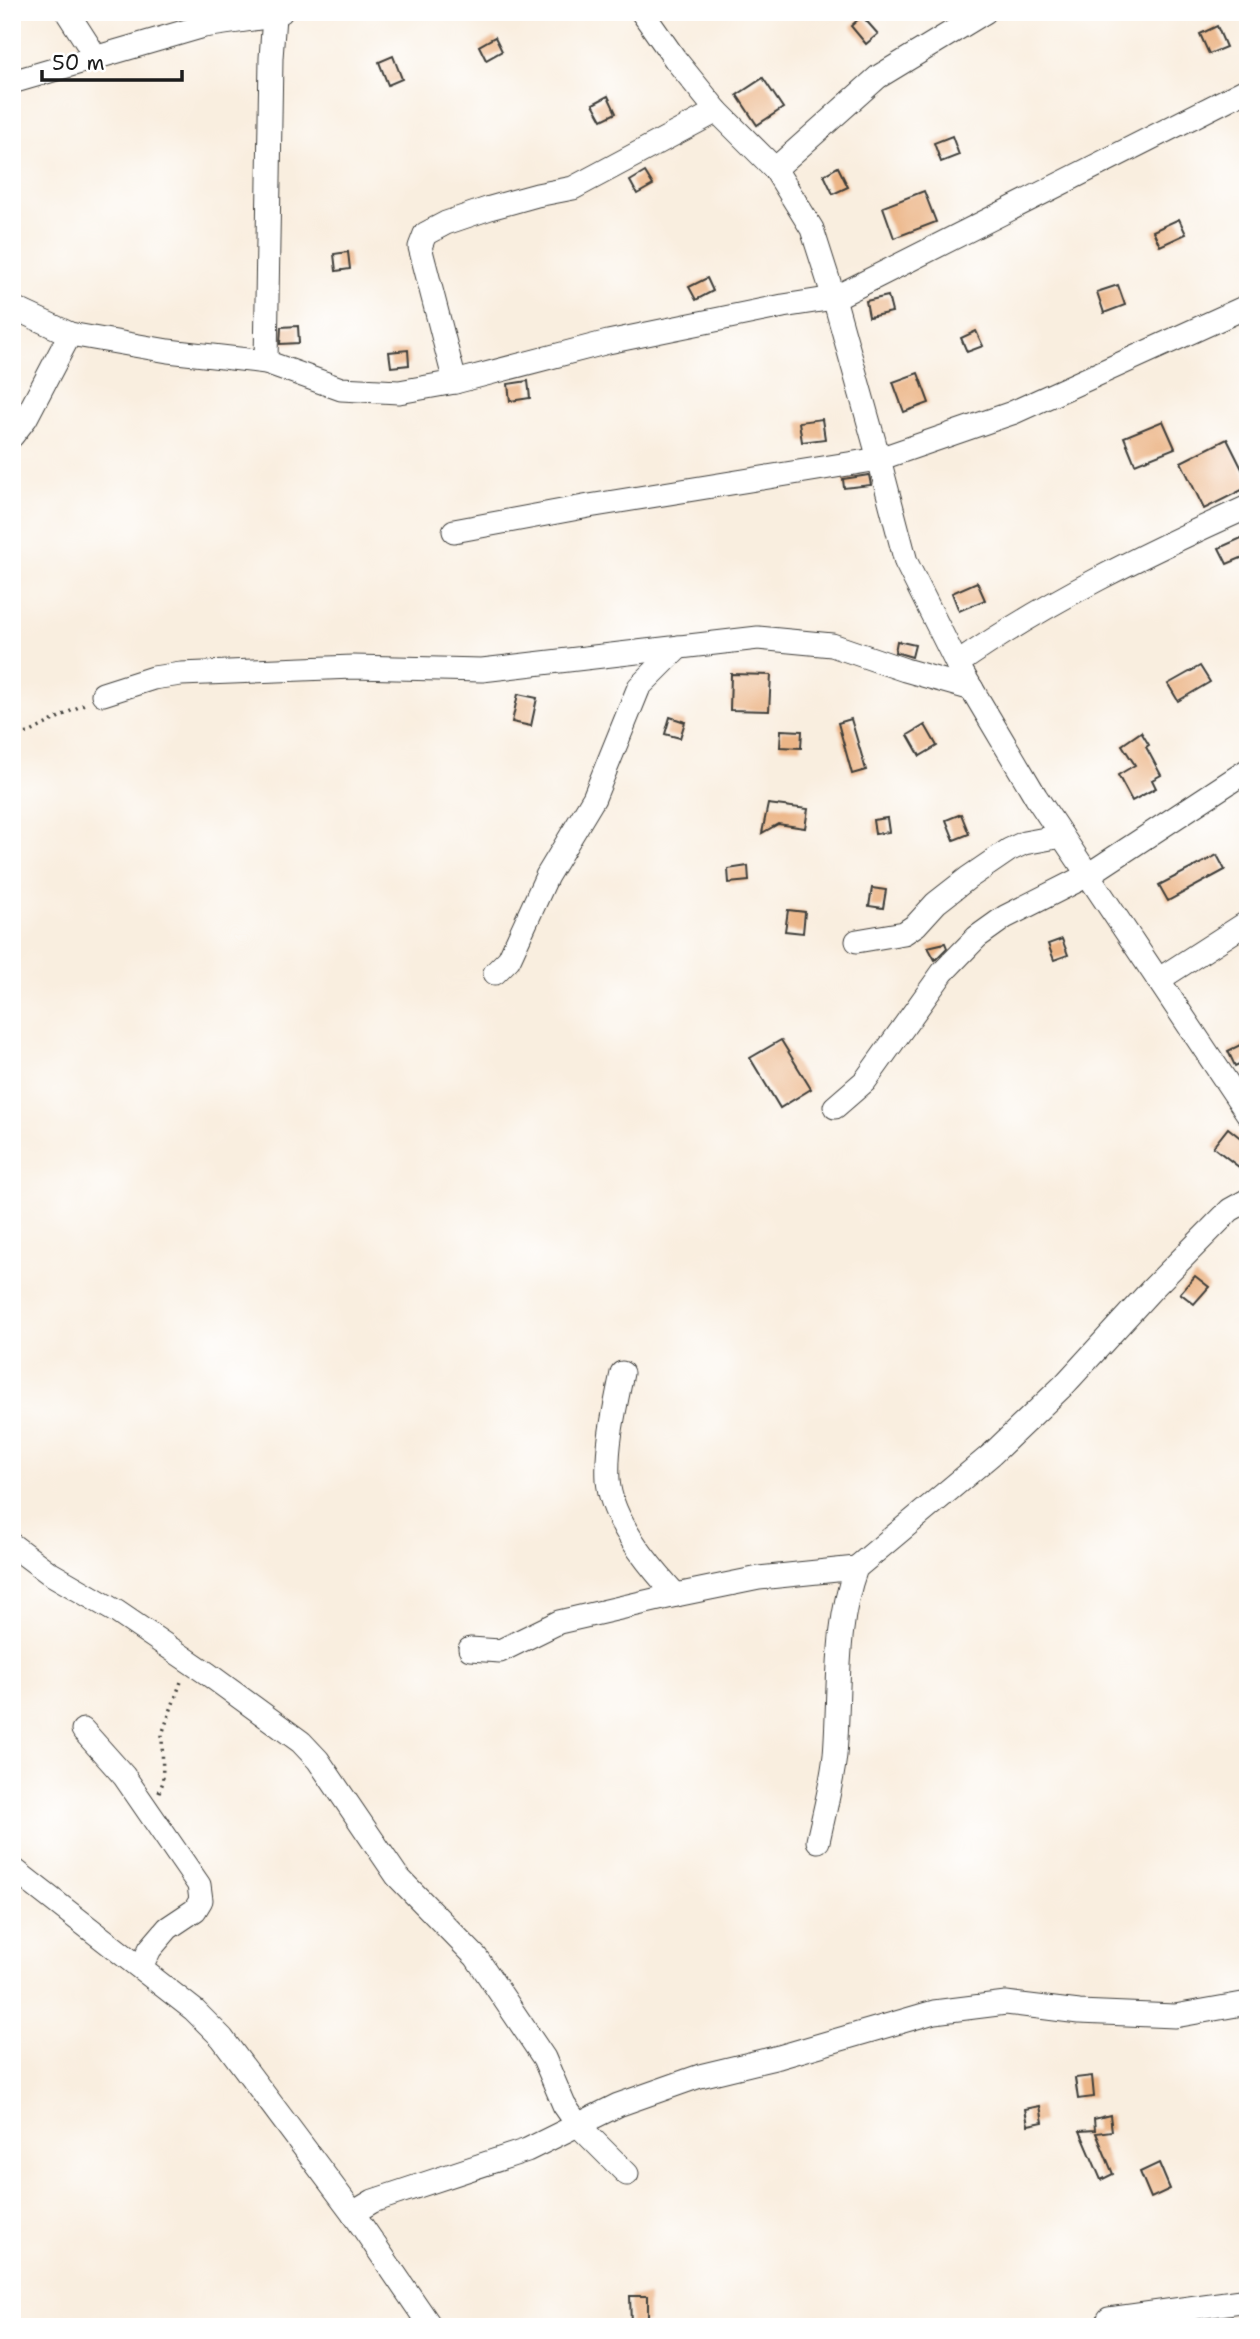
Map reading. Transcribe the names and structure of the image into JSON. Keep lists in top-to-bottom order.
{
  "scale_bar": "50 m"
}
